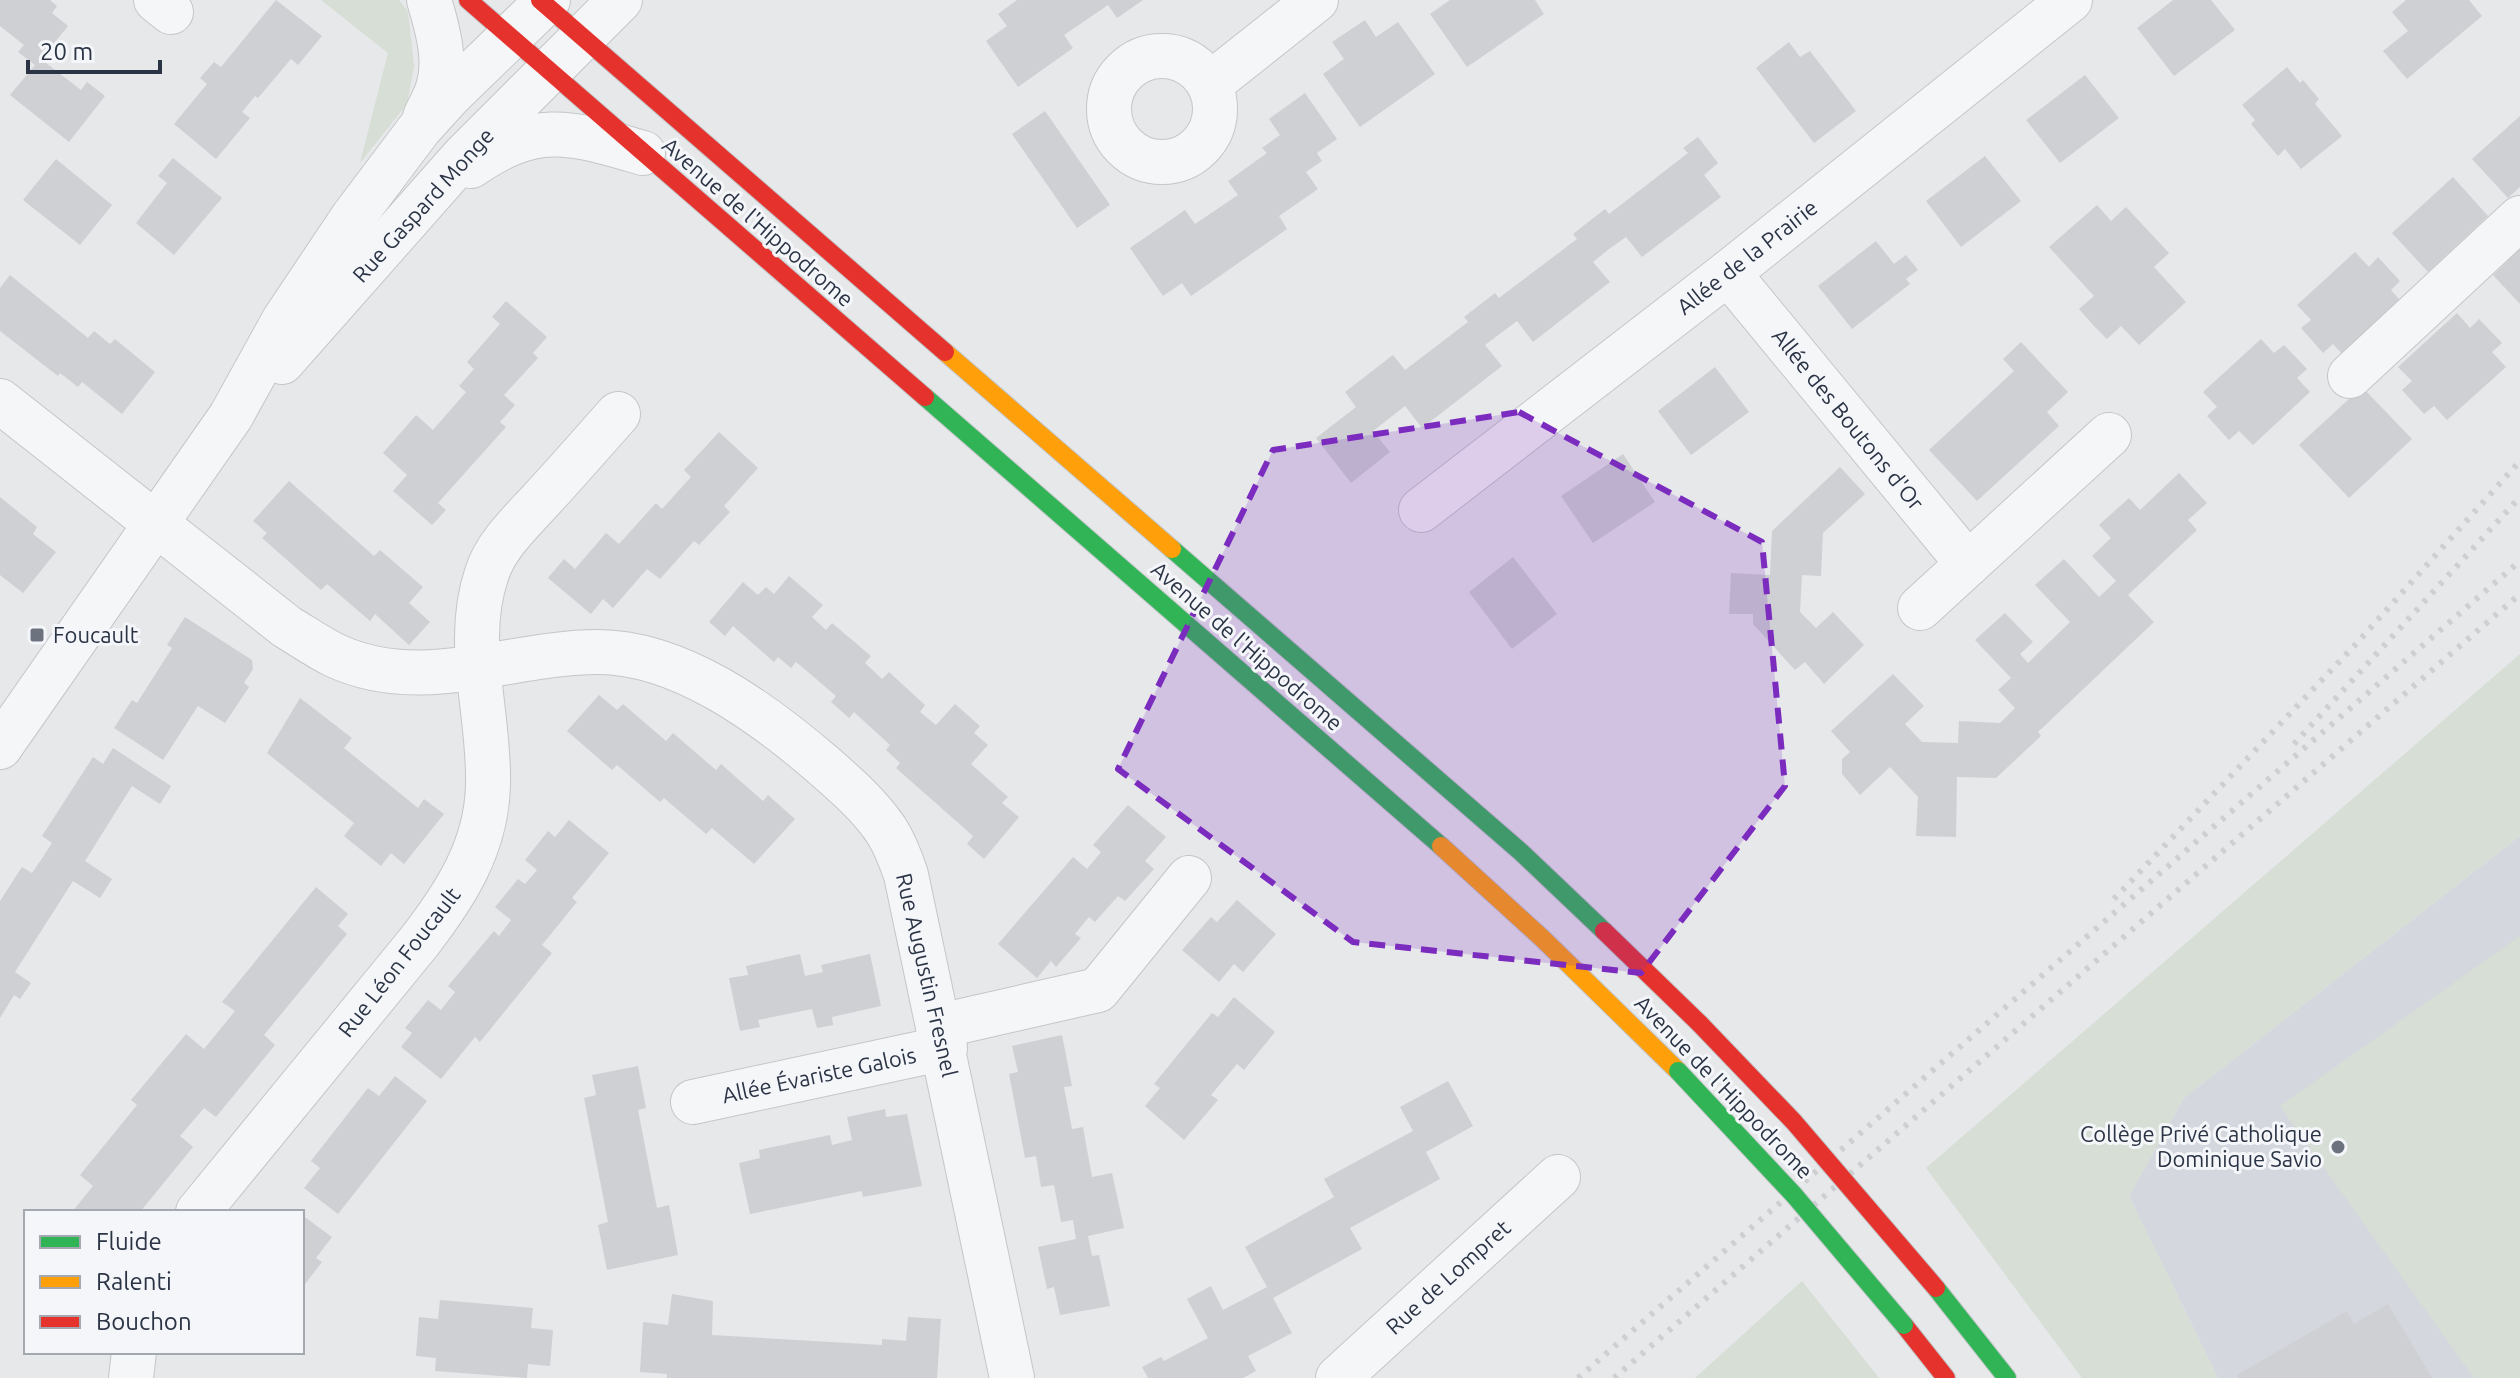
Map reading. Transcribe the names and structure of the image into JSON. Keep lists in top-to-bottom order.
{
  "streets": {
    "main road": ["Avenue de l'Hippodrome"],
    "street": [
      "Rue Gaspard Monge",
      "Allée de la Prairie",
      "Allée des Boutons d'Or",
      "Rue Léon Foucault",
      "Rue Augustin Fresnel",
      "Allée Évariste Galois",
      "Rue de Lompret"
    ]
  },
  "crossings": [
    ["Rue Gaspard Monge", "Avenue de l'Hippodrome"],
    ["Rue Gaspard Monge", "Rue Augustin Fresnel"],
    ["Allée de la Prairie", "Allée des Boutons d'Or"],
    ["Rue Léon Foucault", "Rue Augustin Fresnel"],
    ["Rue Augustin Fresnel", "Allée Évariste Galois"]
  ],
  "places": {
    "transit": ["Foucault"],
    "other": ["Collège Privé Catholique Dominique Savio"]
  },
  "legend": ["Fluide", "Ralenti", "Bouchon"],
  "scale_bar": "20 m"
}
